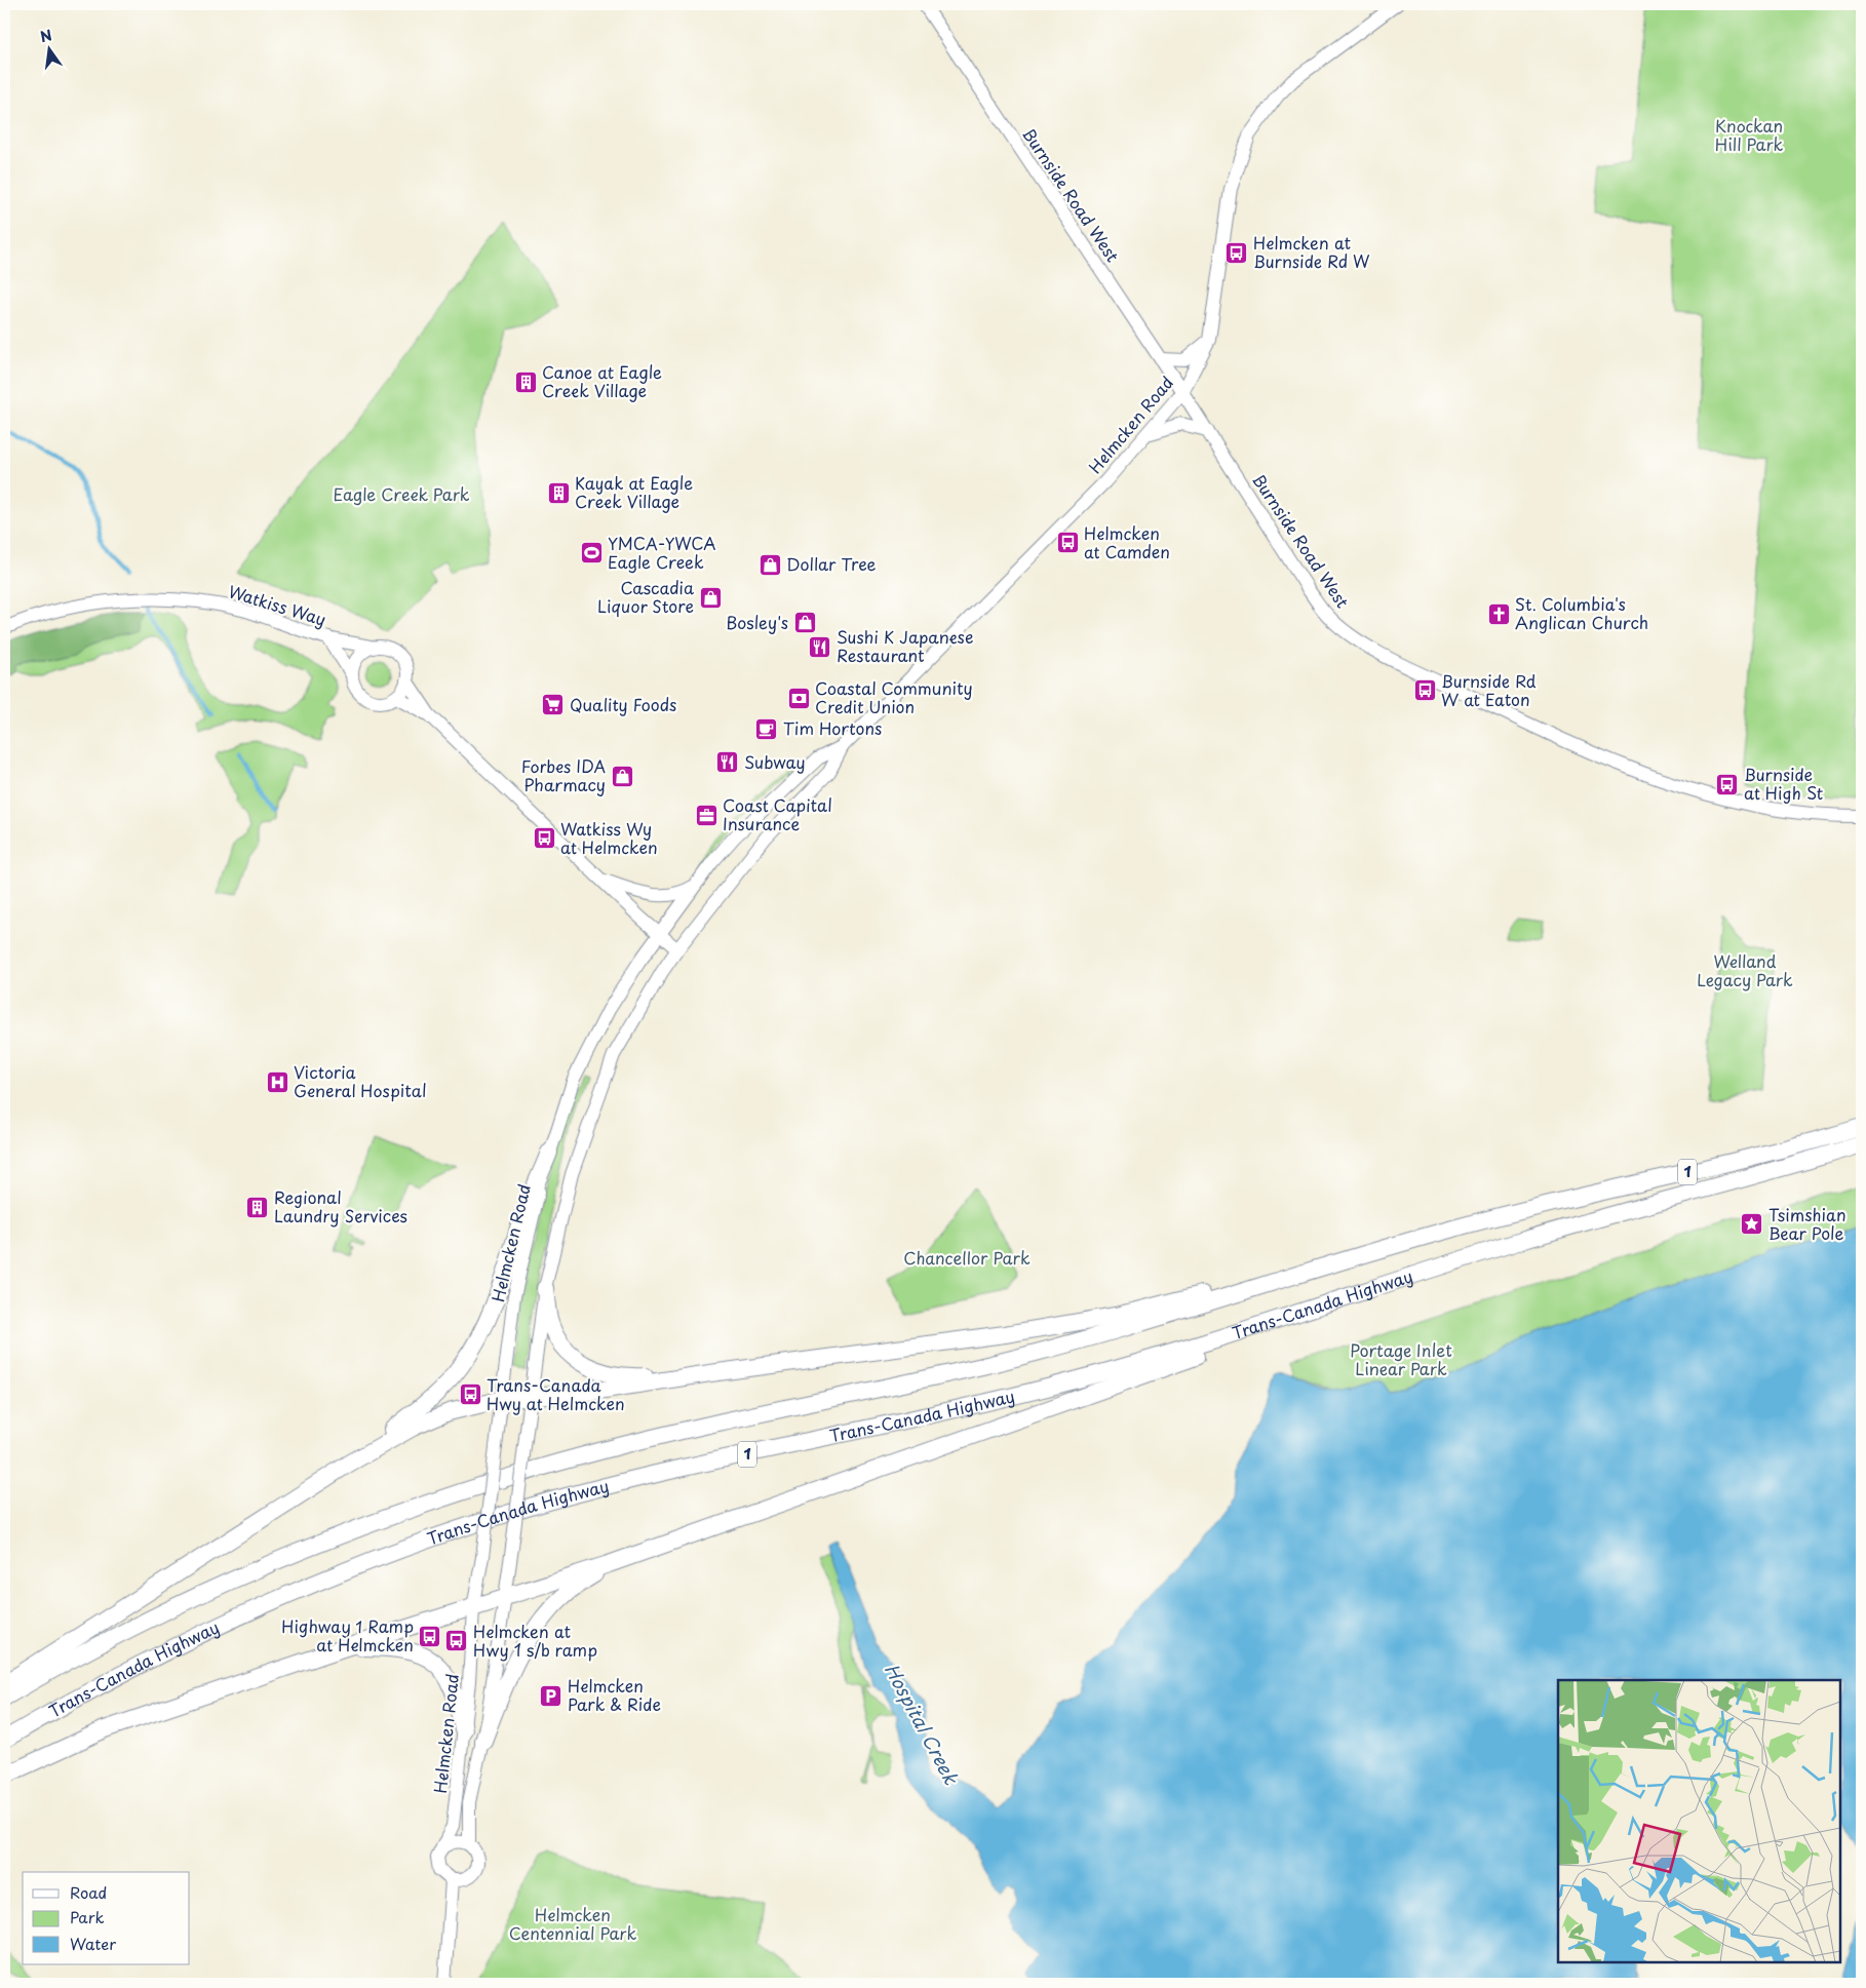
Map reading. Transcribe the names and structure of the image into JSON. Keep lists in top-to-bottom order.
{
  "streets": {
    "highway": ["1", "Trans-Canada Highway"],
    "main road": ["Burnside Road West", "Helmcken Road", "Watkiss Way"]
  },
  "crossings": [
    ["Burnside Road West", "Helmcken Road"]
  ],
  "water": ["Hospital Creek"],
  "parks": [
    "Knockan Hill Park",
    "Eagle Creek Park",
    "Welland Legacy Park",
    "Chancellor Park",
    "Portage Inlet Linear Park",
    "Helmcken Centennial Park"
  ],
  "places": {
    "bus stop": [
      "Helmcken at Burnside Rd W",
      "Helmcken at Camden",
      "Burnside Rd W at Eaton",
      "Burnside at High St",
      "Watkiss Wy at Helmcken",
      "Trans-Canada Hwy at Helmcken",
      "Highway 1 Ramp at Helmcken",
      "Helmcken at Hwy 1 s/b ramp"
    ],
    "building": ["Canoe at Eagle Creek Village", "Kayak at Eagle Creek Village", "Regional Laundry Services"],
    "sports": ["YMCA-YWCA Eagle Creek"],
    "shop": [
      "Dollar Tree",
      "Cascadia Liquor Store",
      "Bosley's",
      "Forbes IDA Pharmacy"
    ],
    "church": ["St. Columbia's Anglican Church"],
    "restaurant": ["Sushi K Japanese Restaurant", "Subway"],
    "bank": ["Coastal Community Credit Union"],
    "supermarket": ["Quality Foods"],
    "cafe": ["Tim Hortons"],
    "office": ["Coast Capital Insurance"],
    "hospital": ["Victoria General Hospital"],
    "place": ["Tsimshian Bear Pole"],
    "parking": ["Helmcken Park & Ride"]
  },
  "legend": ["Road", "Park", "Water"],
  "north": "top"
}
